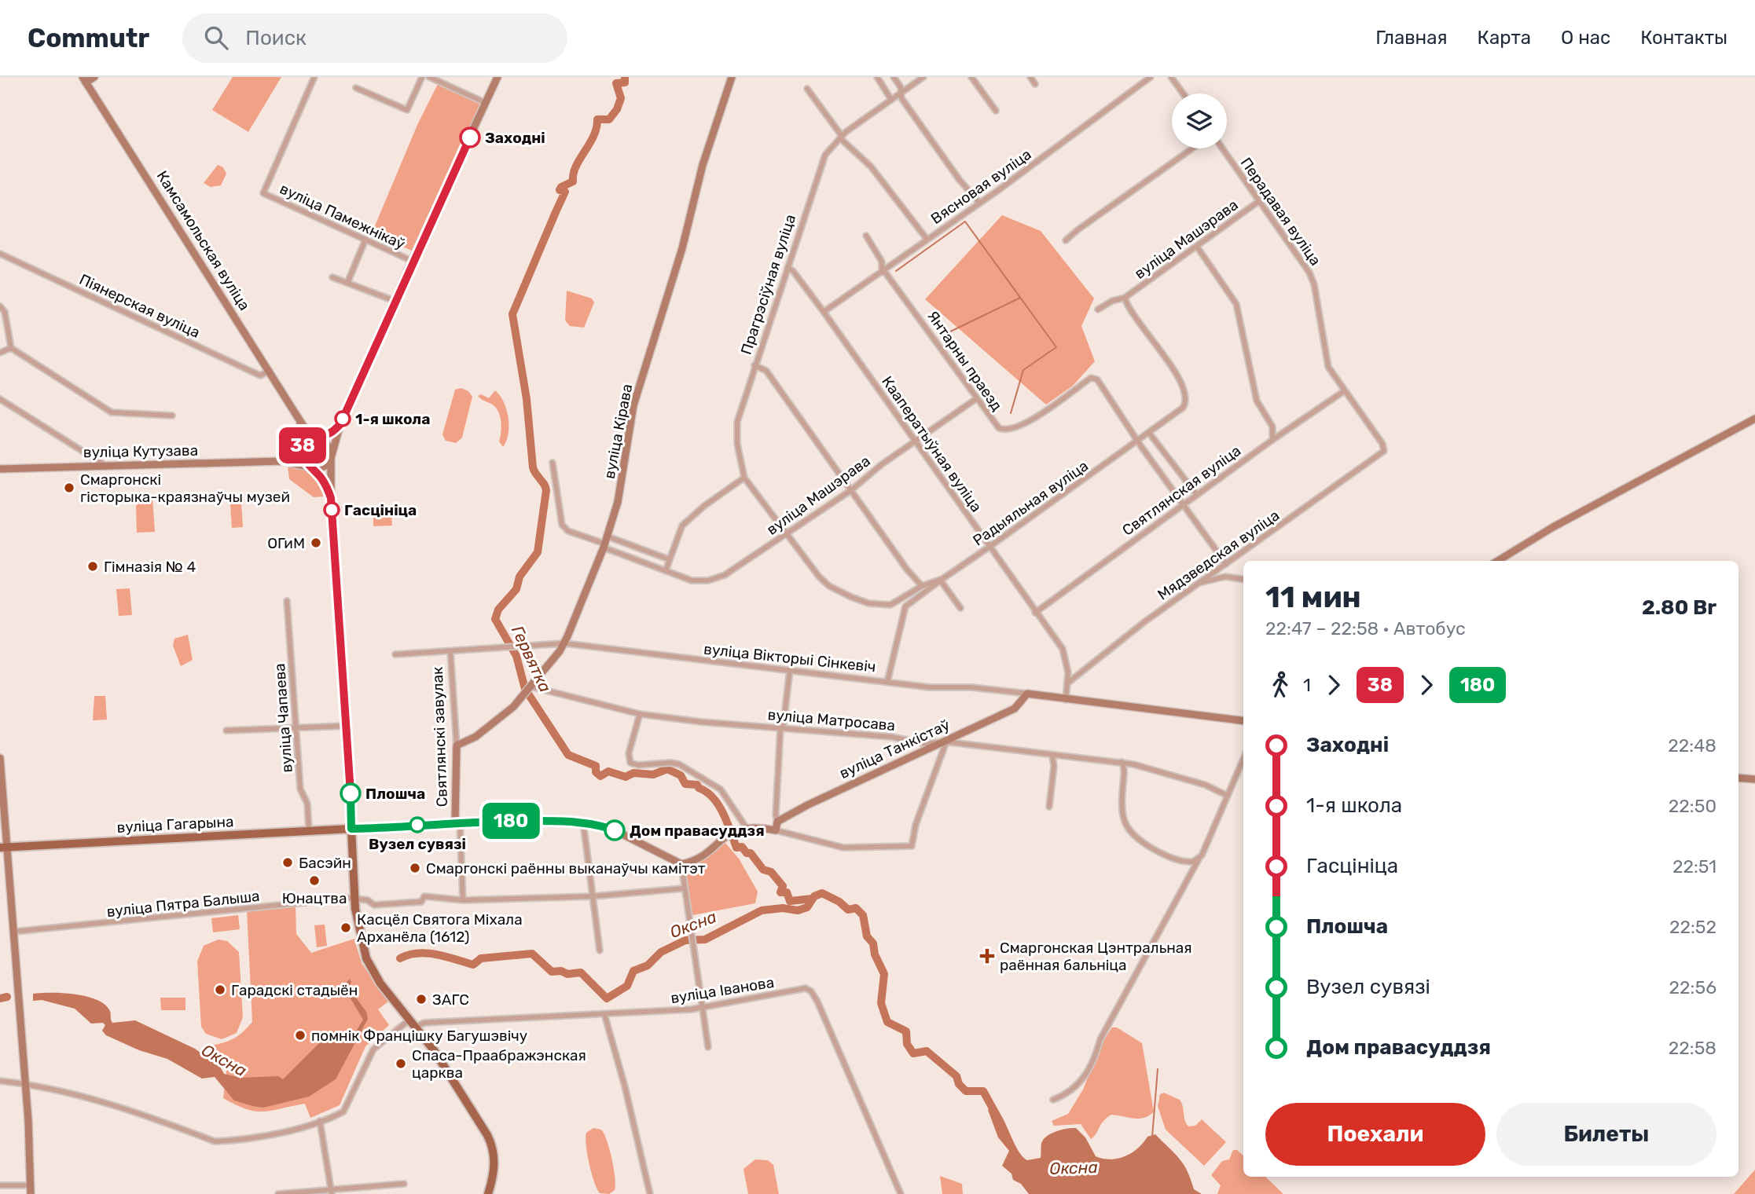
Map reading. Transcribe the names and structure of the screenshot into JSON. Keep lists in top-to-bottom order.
{
  "streets": {
    "main road": [
      "Камсамольская вуліца",
      "вуліца Кірава",
      "вуліца Кутузава",
      "вуліца Вікторыі Сінкевіч",
      "Святлянскі завулак",
      "вуліца Танкістаў",
      "вуліца Гагарына"
    ],
    "street": [
      "Вясновая вуліца",
      "Перадавая вуліца",
      "вуліца Памежнікаў",
      "вуліца Машэрава",
      "Прагрэсіўная вуліца",
      "Піянерская вуліца",
      "Янтарны праезд",
      "Кааператыўная вуліца",
      "Святлянская вуліца",
      "Радыяльная вуліца",
      "Мядзведская вуліца",
      "вуліца Чапаева",
      "вуліца Матросава",
      "вуліца Пятра Балыша",
      "вуліца Іванова"
    ]
  },
  "crossings": [
    ["Вясновая вуліца", "Янтарны праезд"],
    ["Вясновая вуліца", "Кааператыўная вуліца"],
    ["Перадавая вуліца", "вуліца Машэрава"],
    ["Перадавая вуліца", "Святлянская вуліца"],
    ["Перадавая вуліца", "Мядзведская вуліца"],
    ["вуліца Машэрава", "Прагрэсіўная вуліца"],
    ["вуліца Машэрава", "Янтарны праезд"],
    ["вуліца Машэрава", "вуліца Кірава"],
    ["вуліца Машэрава", "Кааператыўная вуліца"],
    ["вуліца Машэрава", "Радыяльная вуліца"],
    ["Камсамольская вуліца", "Піянерская вуліца"],
    ["Камсамольская вуліца", "вуліца Кутузава"],
    ["Прагрэсіўная вуліца", "Кааператыўная вуліца"],
    ["Янтарны праезд", "Радыяльная вуліца"],
    ["вуліца Кірава", "вуліца Вікторыі Сінкевіч"],
    ["вуліца Кірава", "вуліца Матросава"],
    ["вуліца Кірава", "Святлянскі завулак"],
    ["Кааператыўная вуліца", "Святлянская вуліца"],
    ["Кааператыўная вуліца", "Радыяльная вуліца"],
    ["Кааператыўная вуліца", "Мядзведская вуліца"],
    ["Кааператыўная вуліца", "вуліца Вікторыі Сінкевіч"],
    ["вуліца Вікторыі Сінкевіч", "Святлянскі завулак"],
    ["вуліца Вікторыі Сінкевіч", "вуліца Танкістаў"],
    ["вуліца Чапаева", "вуліца Гагарына"],
    ["вуліца Матросава", "вуліца Танкістаў"]
  ],
  "water": ["Гервятка", "Оксна"],
  "places": {
    "other": [
      "Заходні",
      "1-я школа",
      "Смаргонскі гісторыка-краязнаўчы музей",
      "Гасцініца",
      "ОГиМ",
      "Гімназія № 4",
      "Плошча",
      "Вузел сувязі",
      "Дом правасуддзя",
      "Басэйн",
      "Смаргонскі раённы выканаўчы камітэт",
      "Юнацтва",
      "Касцёл Святога Міхала Арханёла (1612)",
      "Гарадскі стадыён",
      "ЗАГС",
      "помнік Францішку Багушэвічу",
      "Спаса-Праабражэнская царква"
    ],
    "health": ["Смаргонская Цэнтральная раённая бальніца"]
  },
  "lines": ["bus line 38", "bus line 180"],
  "page": {
    "header": "Commutr",
    "search": "Поиск",
    "nav": [
      "Главная",
      "Карта",
      "О нас",
      "Контакты"
    ],
    "on_map": ["38", "180"],
    "heading": ["11 мин", "22:47 – 22:58 · Автобус", "2.80 Br"],
    "legs": ["1", "38", "180"],
    "list": [
      {
        "name": "Заходні",
        "value": "22:48"
      },
      {
        "name": "1-я школа",
        "value": "22:50"
      },
      {
        "name": "Гасцініца",
        "value": "22:51"
      },
      {
        "name": "Плошча",
        "value": "22:52"
      },
      {
        "name": "Вузел сувязі",
        "value": "22:56"
      },
      {
        "name": "Дом правасуддзя",
        "value": "22:58"
      }
    ],
    "buttons": ["Поехали", "Билеты"]
  }
}
